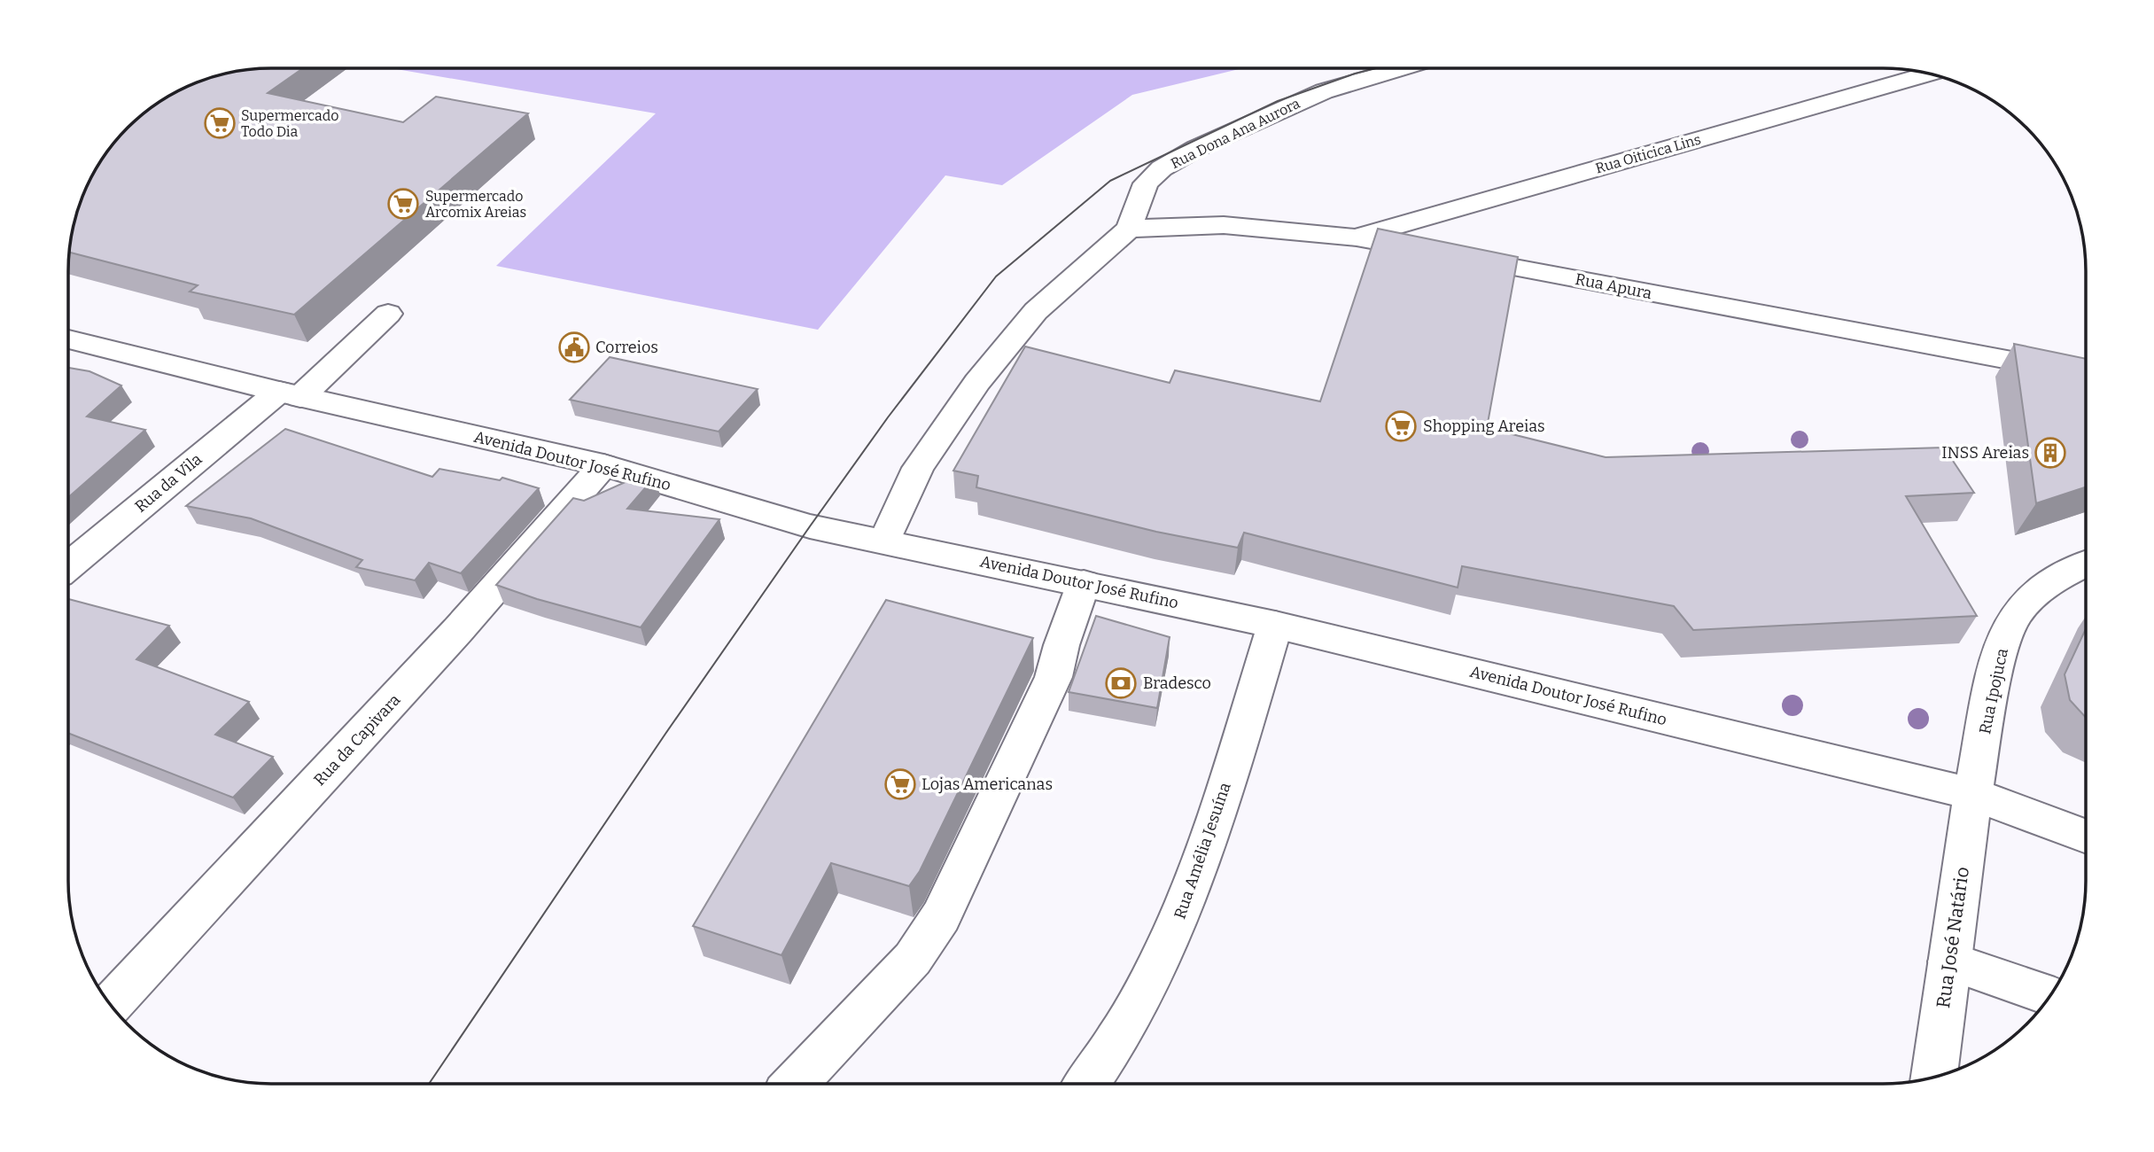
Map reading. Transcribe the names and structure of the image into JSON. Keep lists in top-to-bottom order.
{
  "streets": {
    "street": [
      "Rua Dona Ana Aurora",
      "Rua Oiticica Lins",
      "Rua Apura",
      "Avenida Doutor José Rufino",
      "Rua da Vila",
      "Rua Ipojuca",
      "Rua da Capivara",
      "Rua Amélia Jesuína",
      "Rua José Natário"
    ]
  },
  "crossings": [
    ["Rua Dona Ana Aurora", "Rua Apura"],
    ["Rua Dona Ana Aurora", "Avenida Doutor José Rufino"],
    ["Rua Oiticica Lins", "Rua Apura"],
    ["Avenida Doutor José Rufino", "Rua da Vila"],
    ["Avenida Doutor José Rufino", "Rua Ipojuca"],
    ["Avenida Doutor José Rufino", "Rua da Capivara"],
    ["Avenida Doutor José Rufino", "Rua Amélia Jesuína"],
    ["Avenida Doutor José Rufino", "Rua José Natário"],
    ["Rua Ipojuca", "Rua José Natário"]
  ],
  "places": {
    "supermarket": [
      "Supermercado Todo Dia",
      "Supermercado Arcomix Areias",
      "Shopping Areias",
      "Lojas Americanas"
    ],
    "public building": ["Correios"],
    "building": ["INSS Areias"],
    "bank": ["Bradesco"]
  }
}
